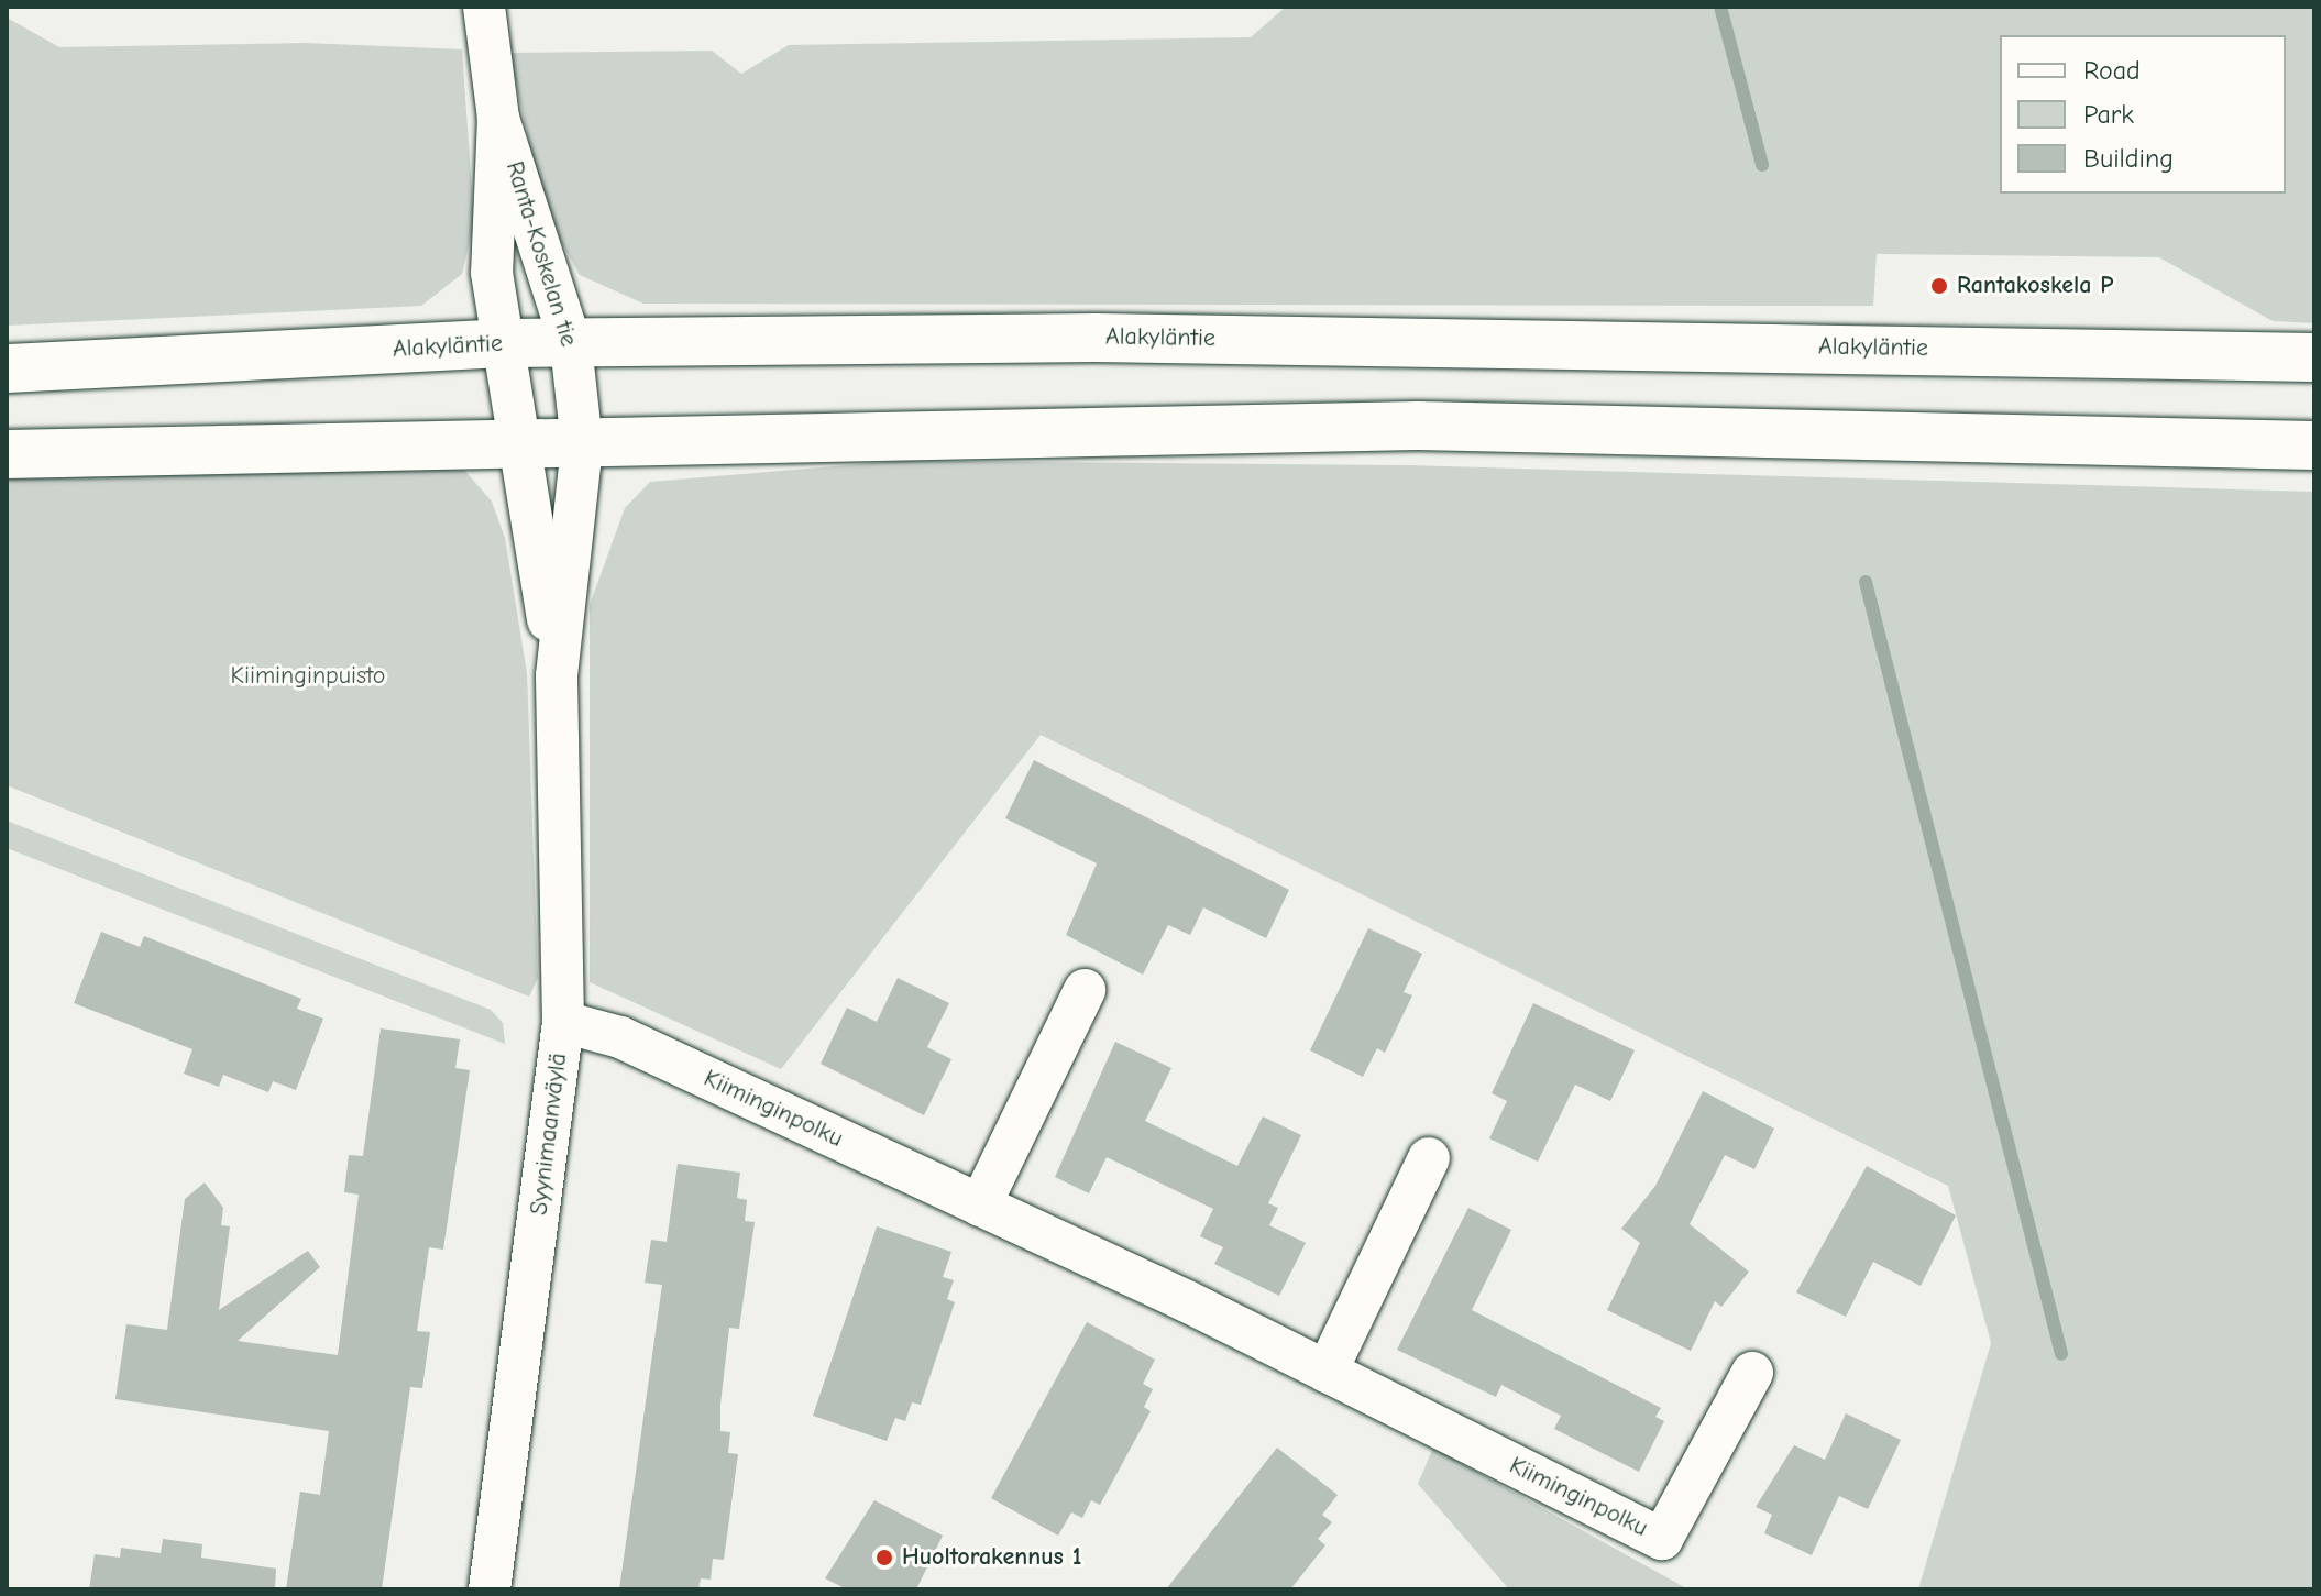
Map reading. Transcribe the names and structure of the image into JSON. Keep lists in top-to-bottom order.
{
  "streets": {
    "main road": ["Alakyläntie"],
    "street": ["Ranta-Koskelan tie", "Kiiminginpolku", "Syynimaanväylä"]
  },
  "crossings": [
    ["Ranta-Koskelan tie", "Alakyläntie"],
    ["Ranta-Koskelan tie", "Syynimaanväylä"],
    ["Alakyläntie", "Syynimaanväylä"],
    ["Kiiminginpolku", "Syynimaanväylä"]
  ],
  "parks": ["Kiiminginpuisto"],
  "places": ["Rantakoskela P", "Huoltorakennus 1"],
  "legend": ["Road", "Park", "Building"]
}
